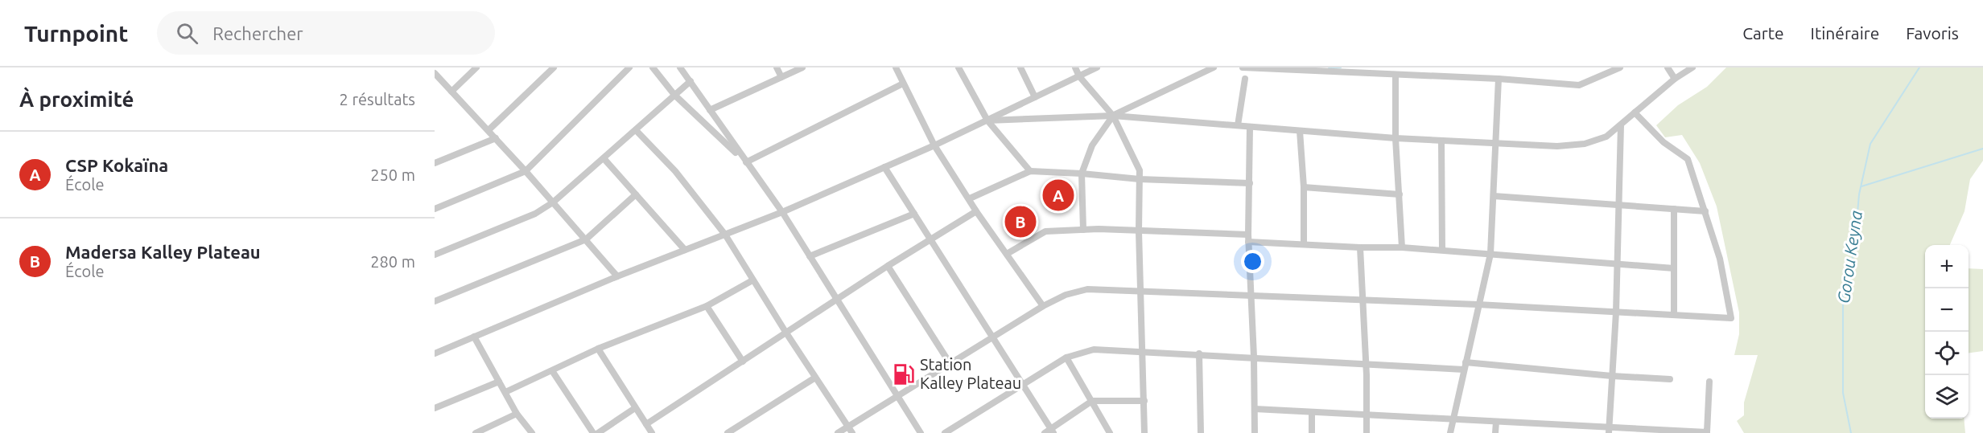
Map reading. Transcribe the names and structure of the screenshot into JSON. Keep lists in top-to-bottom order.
{
  "water": ["Gorou Keyna"],
  "places": {
    "fuel station": ["Station Kalley Plateau"]
  },
  "page": {
    "header": "Turnpoint",
    "search": "Rechercher",
    "nav": ["Carte", "Itinéraire", "Favoris"],
    "heading": ["À proximité", "2 résultats"],
    "list": [
      {
        "mark": "A",
        "name": "CSP Kokaïna",
        "note": "École",
        "value": "250 m"
      },
      {
        "mark": "B",
        "name": "Madersa Kalley Plateau",
        "note": "École",
        "value": "280 m"
      }
    ],
    "pins": ["A", "B"],
    "map_buttons": ["+", "−"]
  }
}
